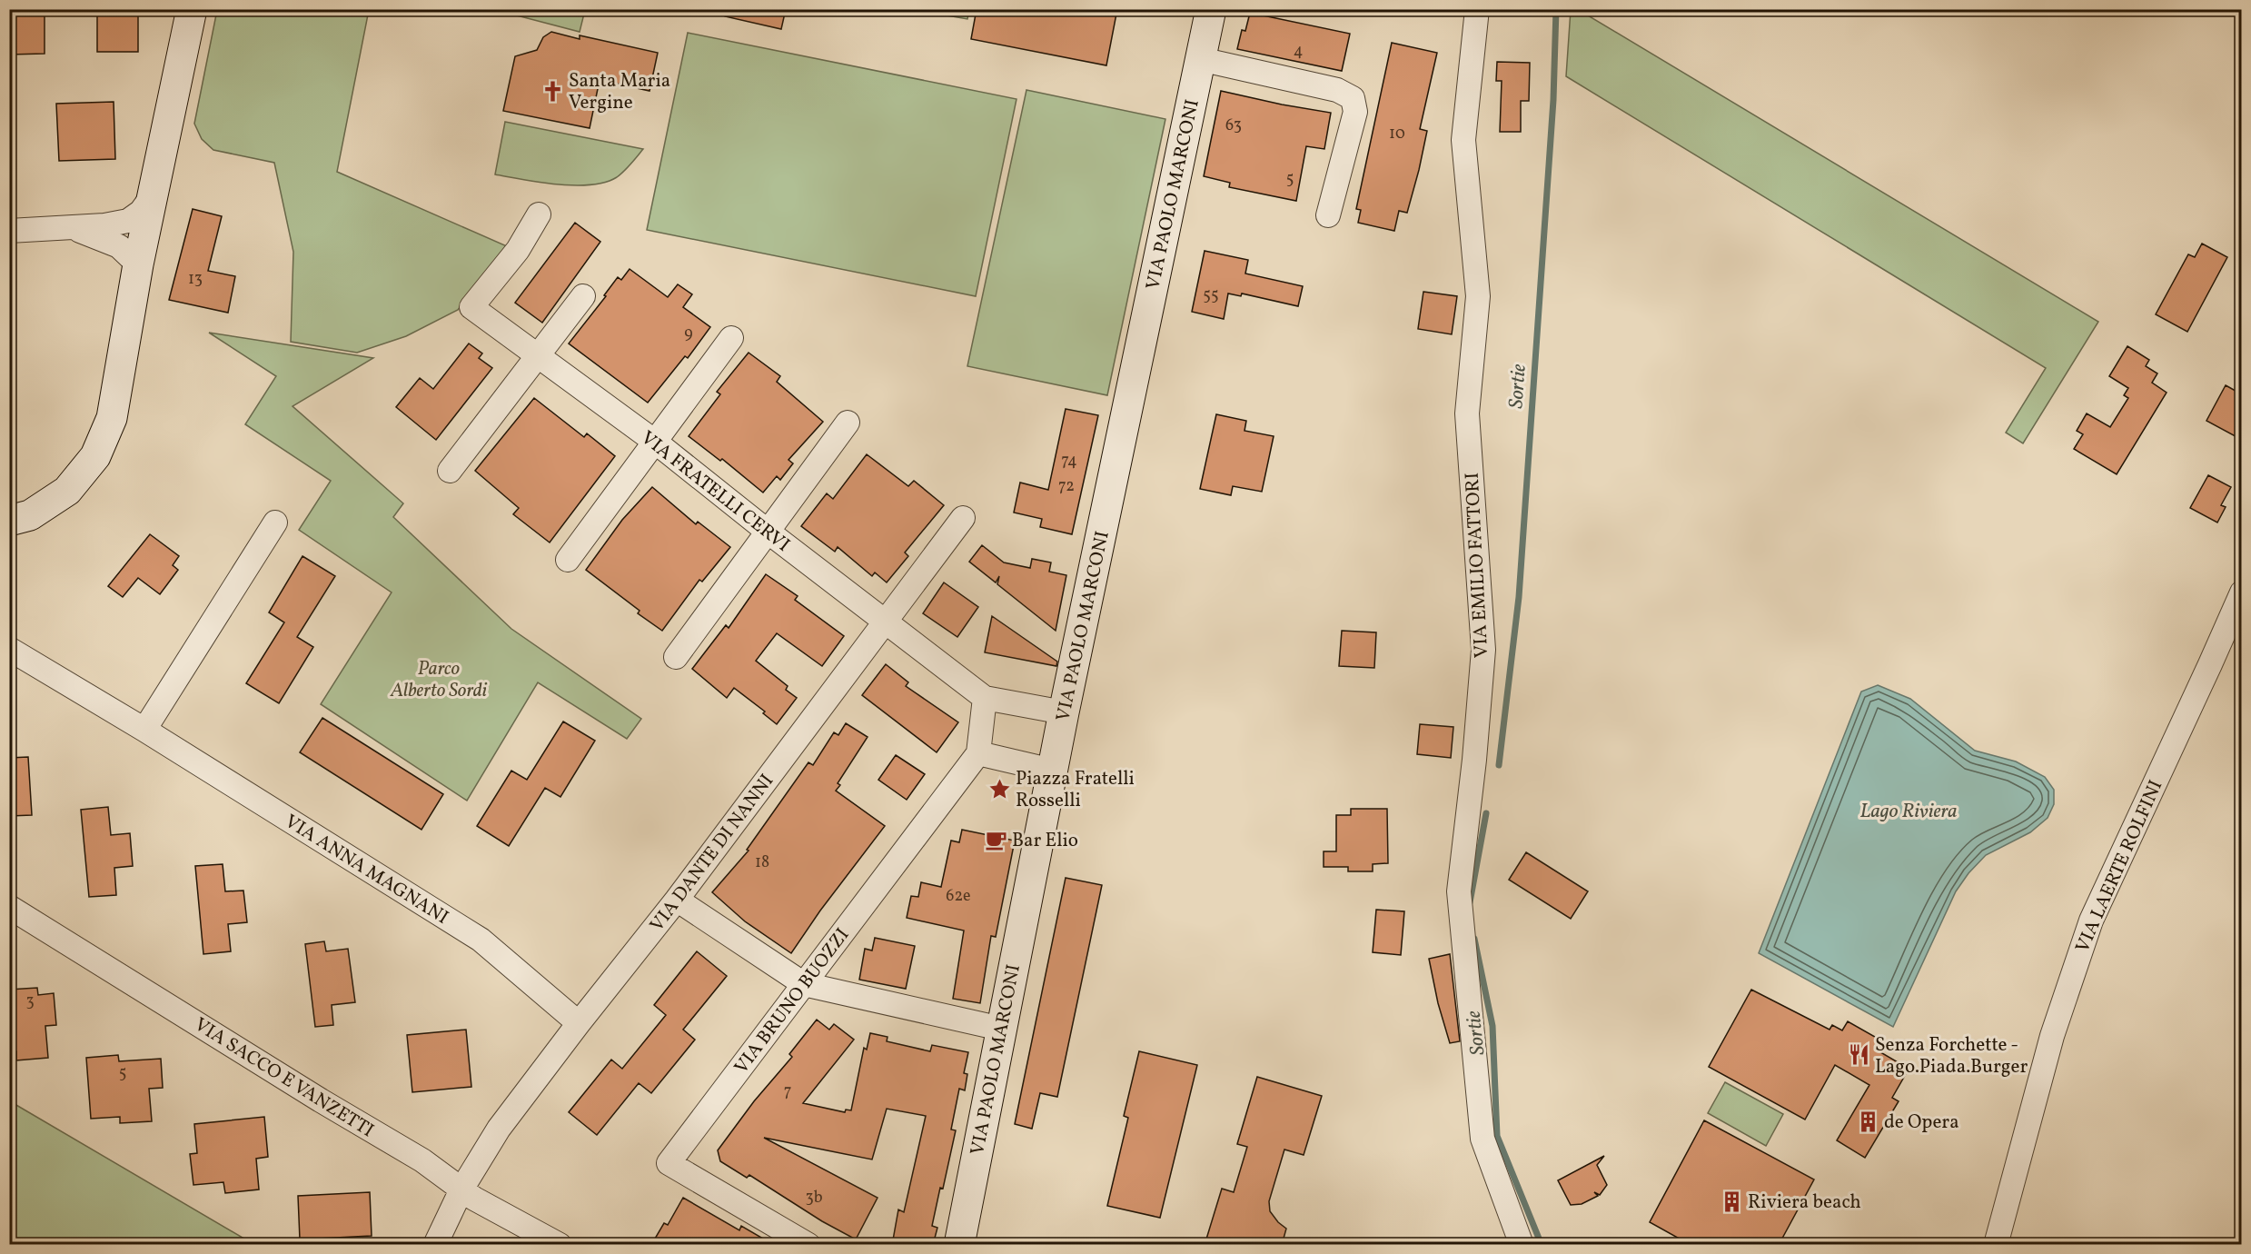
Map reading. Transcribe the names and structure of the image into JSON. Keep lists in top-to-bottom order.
{
  "streets": {
    "street": [
      "VIA PAOLO MARCONI",
      "VIA FRATELLI CERVI",
      "VIA EMILIO FATTORI",
      "VIA DANTE DI NANNI",
      "VIA LAERTE ROLFINI",
      "VIA ANNA MAGNANI",
      "VIA BRUNO BUOZZI",
      "VIA SACCO E VANZETTI"
    ]
  },
  "crossings": [
    ["VIA PAOLO MARCONI", "VIA FRATELLI CERVI"],
    ["VIA FRATELLI CERVI", "VIA DANTE DI NANNI"],
    ["VIA DANTE DI NANNI", "VIA ANNA MAGNANI"],
    ["VIA DANTE DI NANNI", "VIA SACCO E VANZETTI"]
  ],
  "water": ["Sortie", "Lago Riviera"],
  "parks": ["Parco Alberto Sordi"],
  "places": {
    "church": ["Santa Maria Vergine"],
    "place": ["Piazza Fratelli Rosselli"],
    "cafe": ["Bar Elio"],
    "restaurant": ["Senza Forchette - Lago.Piada.Burger"],
    "building": ["de Opera", "Riviera beach"]
  },
  "house_numbers": [
    "4",
    "63",
    "10",
    "5",
    "13",
    "55",
    "9",
    "74",
    "72",
    "18",
    "62e",
    "3",
    "5",
    "7",
    "3b"
  ]
}
